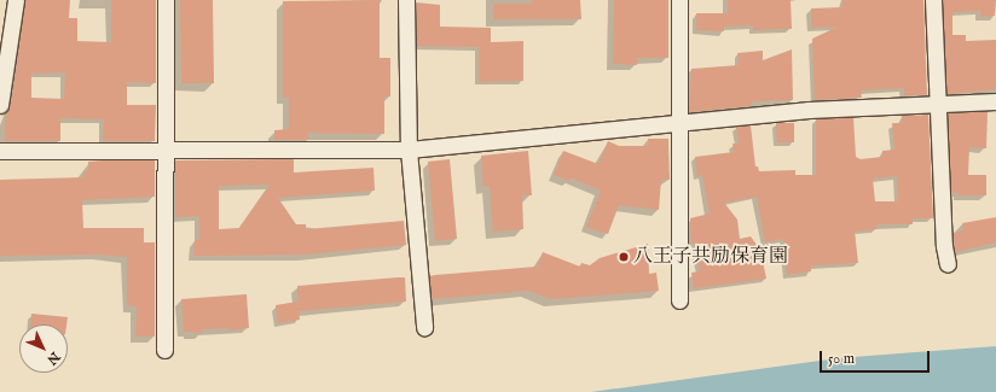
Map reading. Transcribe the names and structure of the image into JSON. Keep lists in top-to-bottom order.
{
  "places": ["八王子共励保育園"],
  "scale_bar": "50 m",
  "north": "bottom right"
}
